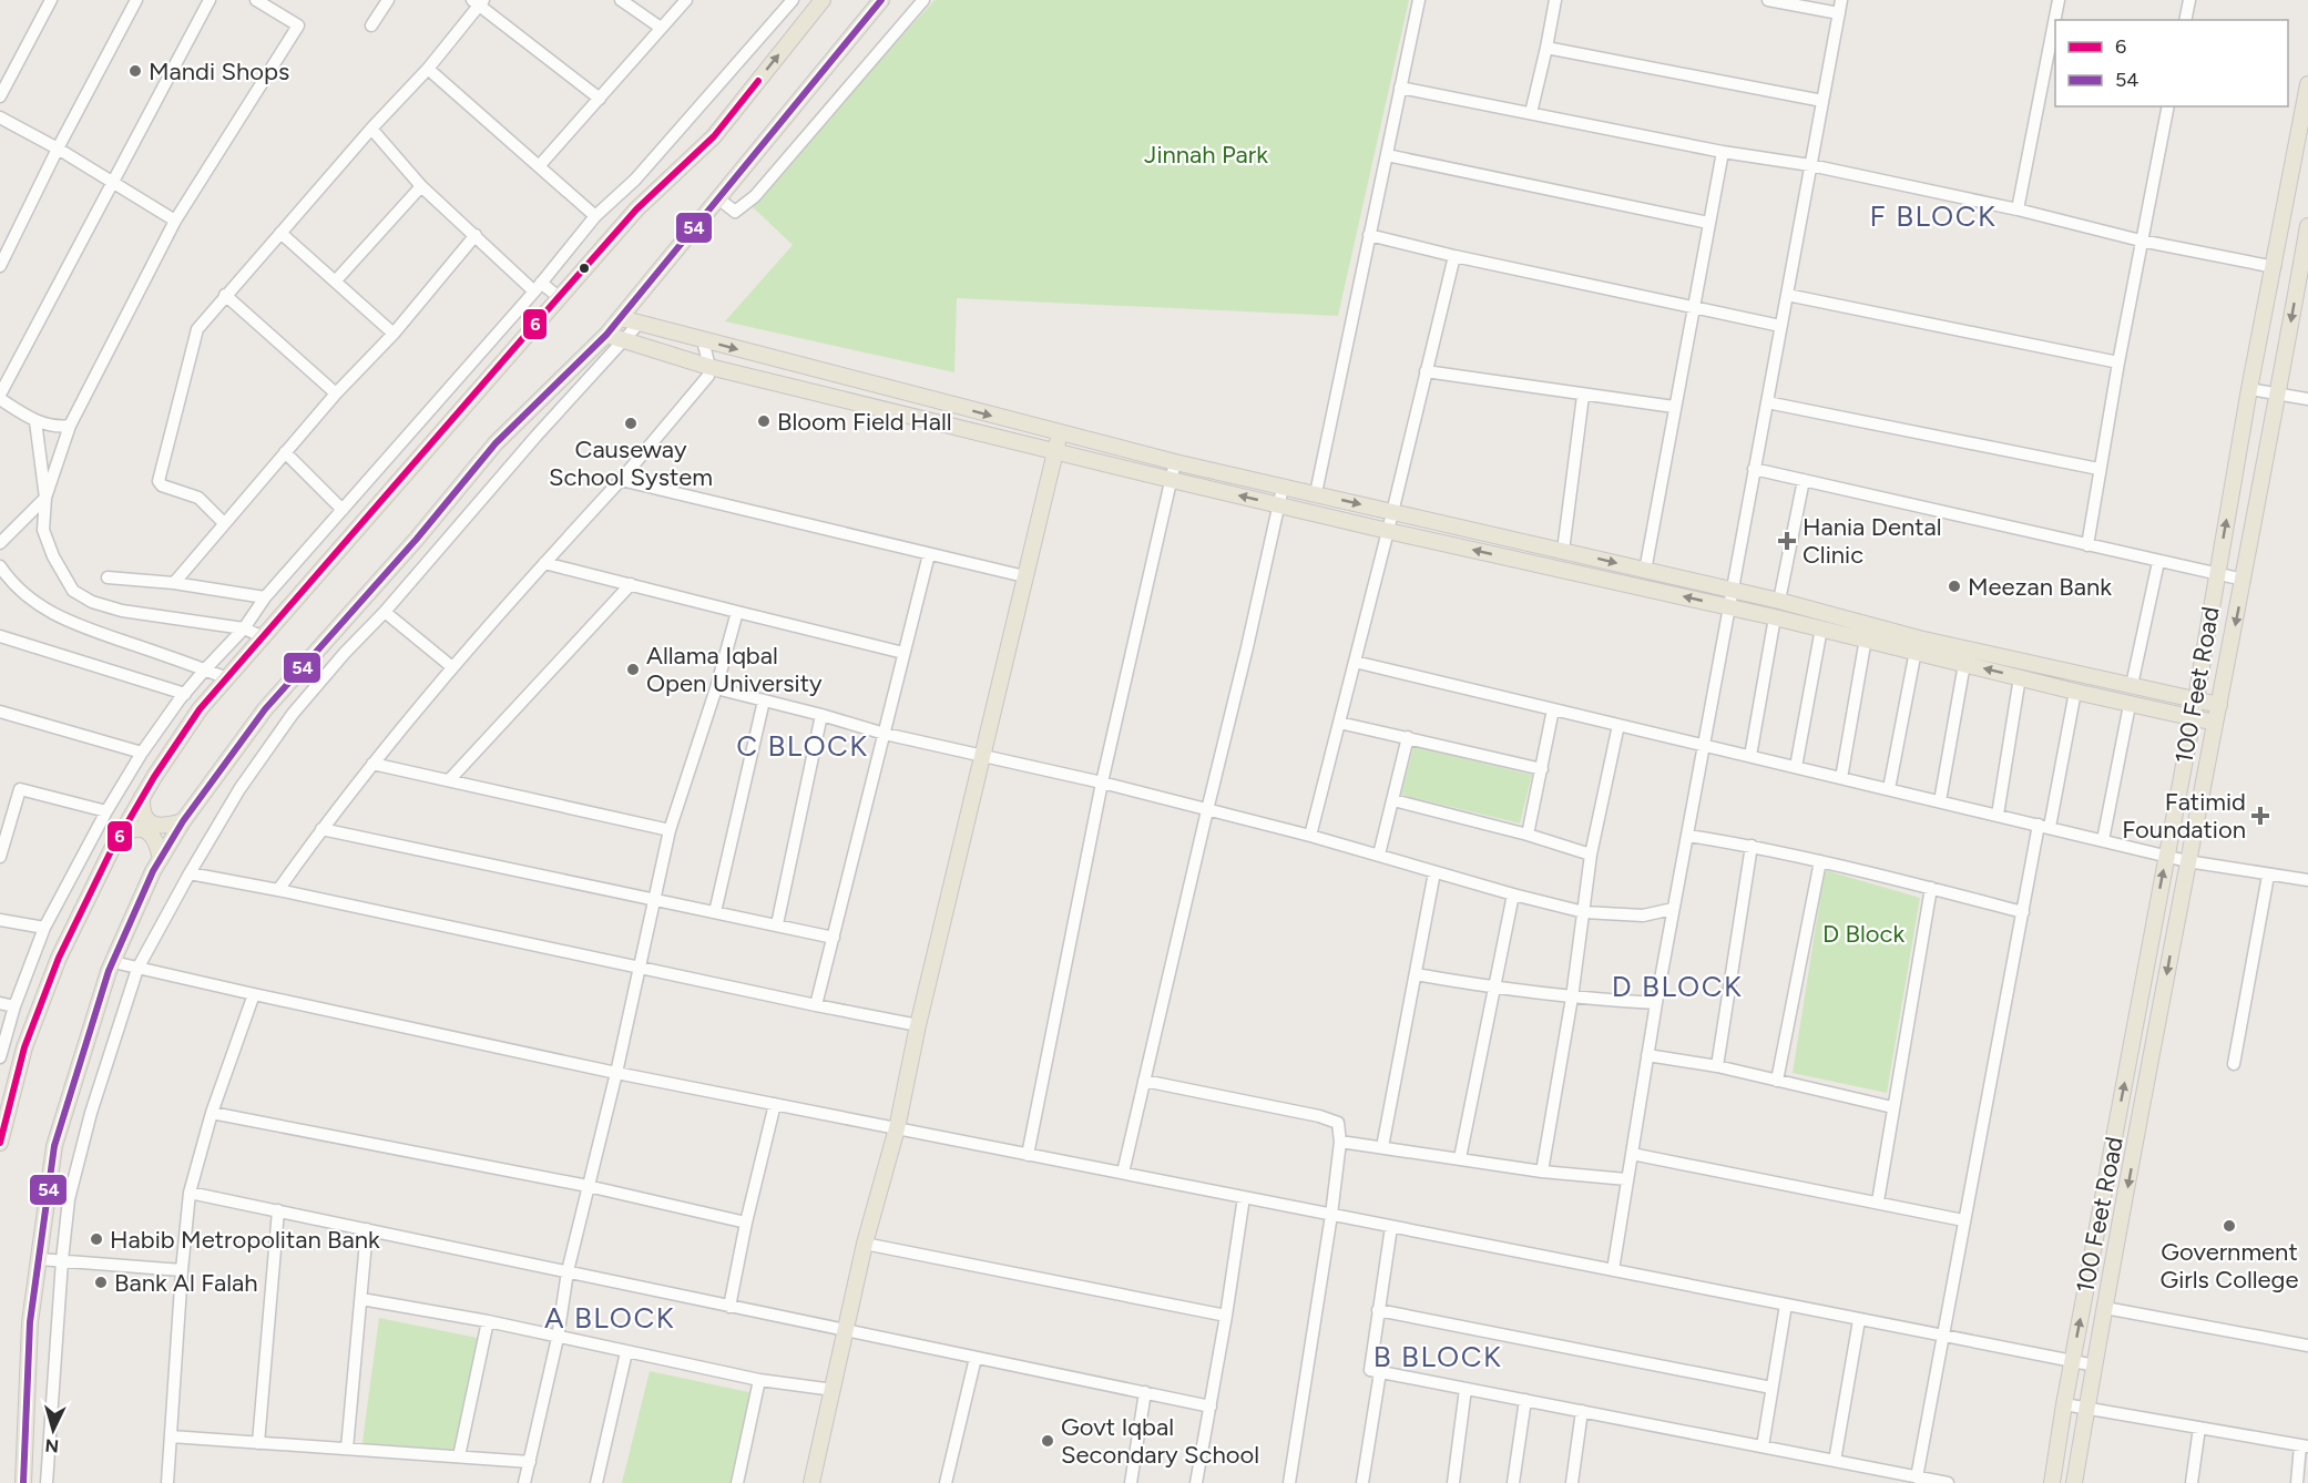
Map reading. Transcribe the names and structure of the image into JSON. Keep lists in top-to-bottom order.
{
  "streets": {
    "main road": ["100 Feet Road"]
  },
  "districts": [
    "F BLOCK",
    "C BLOCK",
    "D BLOCK",
    "A BLOCK",
    "B BLOCK"
  ],
  "parks": ["Jinnah Park", "D Block"],
  "places": {
    "other": [
      "Mandi Shops",
      "Bloom Field Hall",
      "Causeway School System",
      "Meezan Bank",
      "Allama Iqbal Open University",
      "Government Girls College",
      "Habib Metropolitan Bank",
      "Bank Al Falah",
      "Govt Iqbal Secondary School"
    ],
    "health": ["Hania Dental Clinic", "Fatimid Foundation"]
  },
  "lines": ["transit line 54", "transit line 6"],
  "legend": ["6", "54"],
  "north": "bottom"
}
